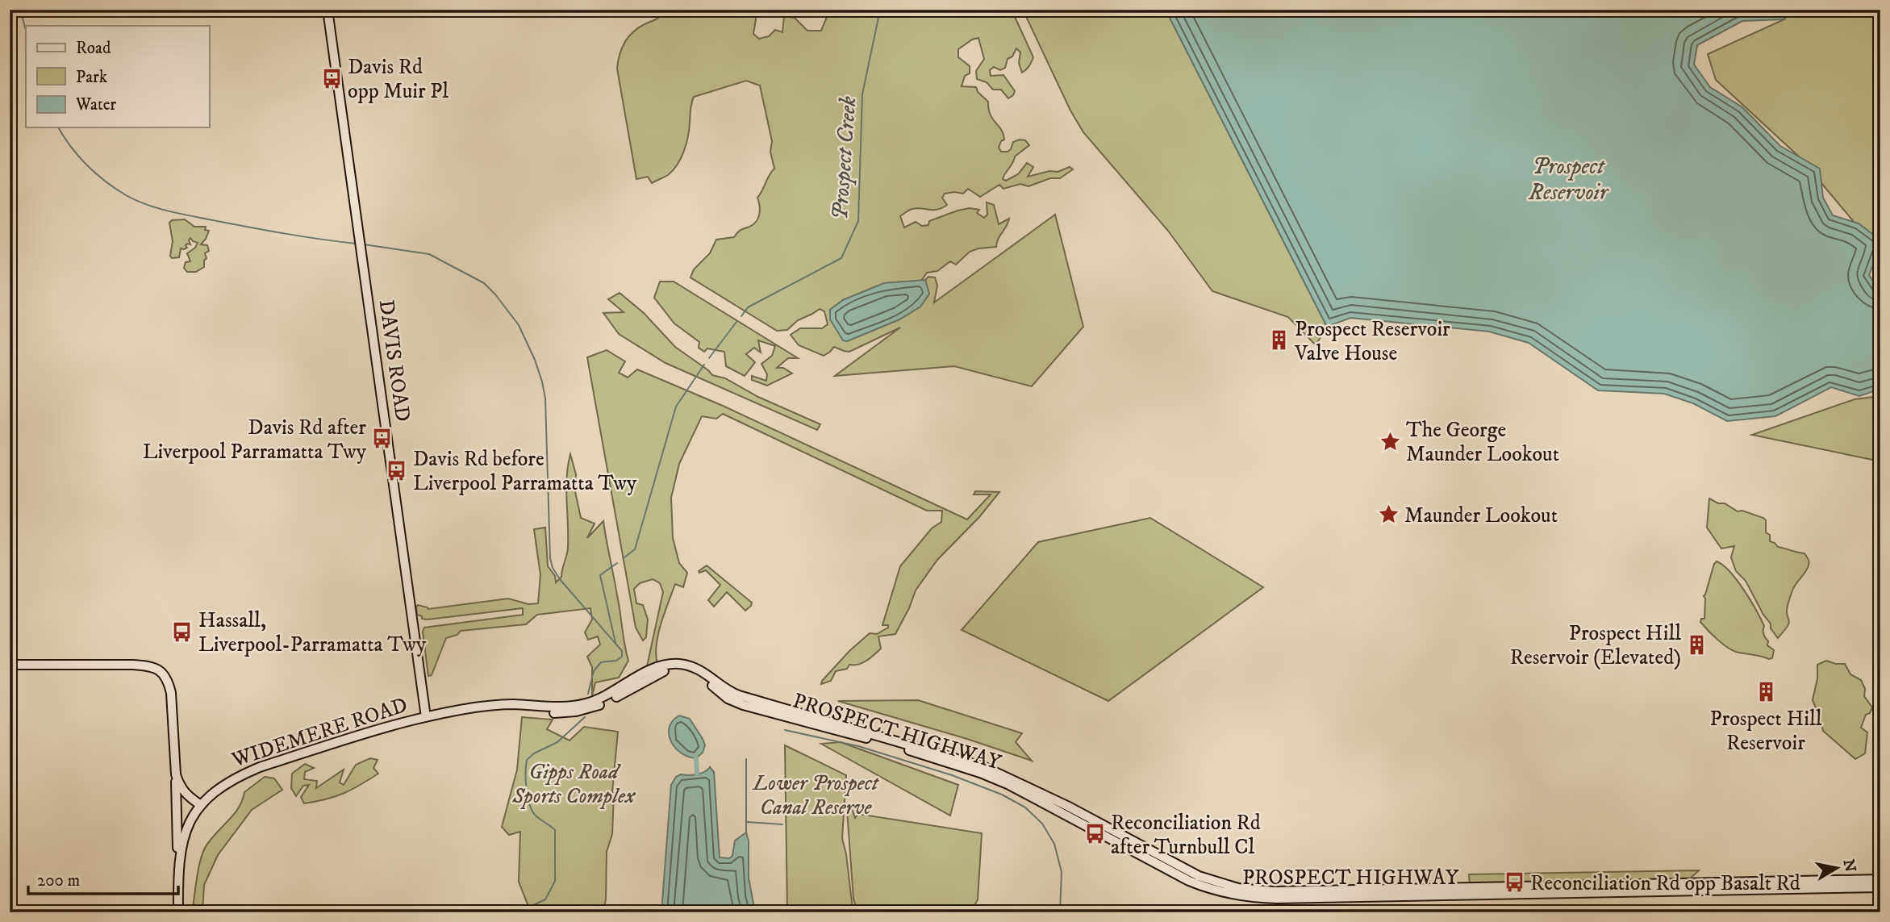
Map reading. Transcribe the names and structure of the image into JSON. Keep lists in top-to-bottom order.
{
  "streets": {
    "main road": ["DAVIS ROAD", "PROSPECT HIGHWAY", "WIDEMERE ROAD"]
  },
  "crossings": [
    ["DAVIS ROAD", "WIDEMERE ROAD"],
    ["PROSPECT HIGHWAY", "WIDEMERE ROAD"]
  ],
  "water": ["Prospect Creek", "Prospect Reservoir"],
  "parks": ["Gipps Road Sports Complex", "Lower Prospect Canal Reserve"],
  "places": {
    "bus stop": [
      "Davis Rd opp Muir Pl",
      "Davis Rd after Liverpool Parramatta Twy",
      "Davis Rd before Liverpool Parramatta Twy",
      "Hassall, Liverpool-Parramatta Twy",
      "Reconciliation Rd after Turnbull Cl",
      "Reconciliation Rd opp Basalt Rd"
    ],
    "building": ["Prospect Reservoir Valve House", "Prospect Hill Reservoir (Elevated)", "Prospect Hill Reservoir"],
    "place": ["The George Maunder Lookout", "Maunder Lookout"]
  },
  "legend": ["Road", "Park", "Water"],
  "scale_bar": "200 m",
  "north": "right"
}
